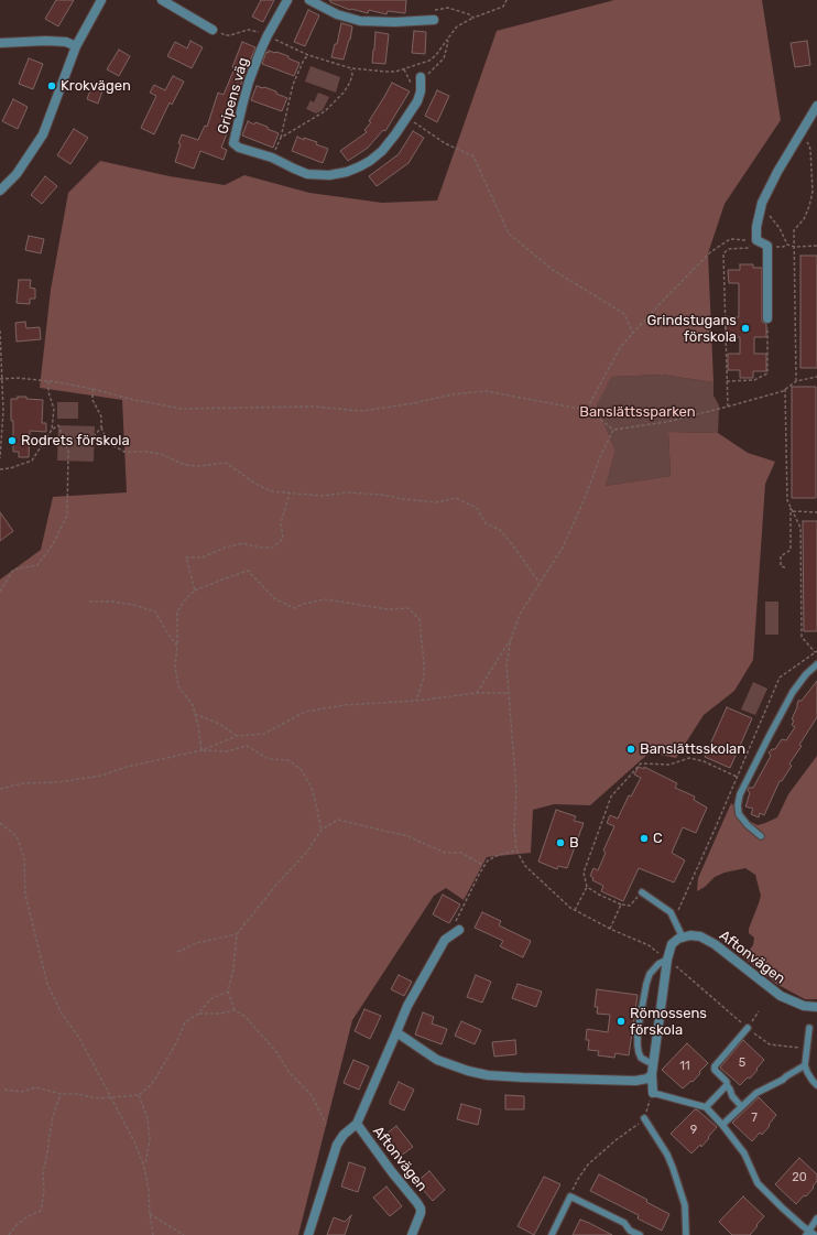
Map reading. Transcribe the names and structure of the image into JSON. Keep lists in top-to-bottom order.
{
  "streets": {
    "street": ["Gripens väg", "Aftonvägen"]
  },
  "parks": ["Banslättssparken"],
  "places": [
    "Krokvägen",
    "Grindstugans förskola",
    "Rodrets förskola",
    "Banslättsskolan",
    "C",
    "B",
    "Römossens förskola"
  ],
  "house_numbers": [
    "5",
    "11",
    "7",
    "9",
    "20"
  ]
}
